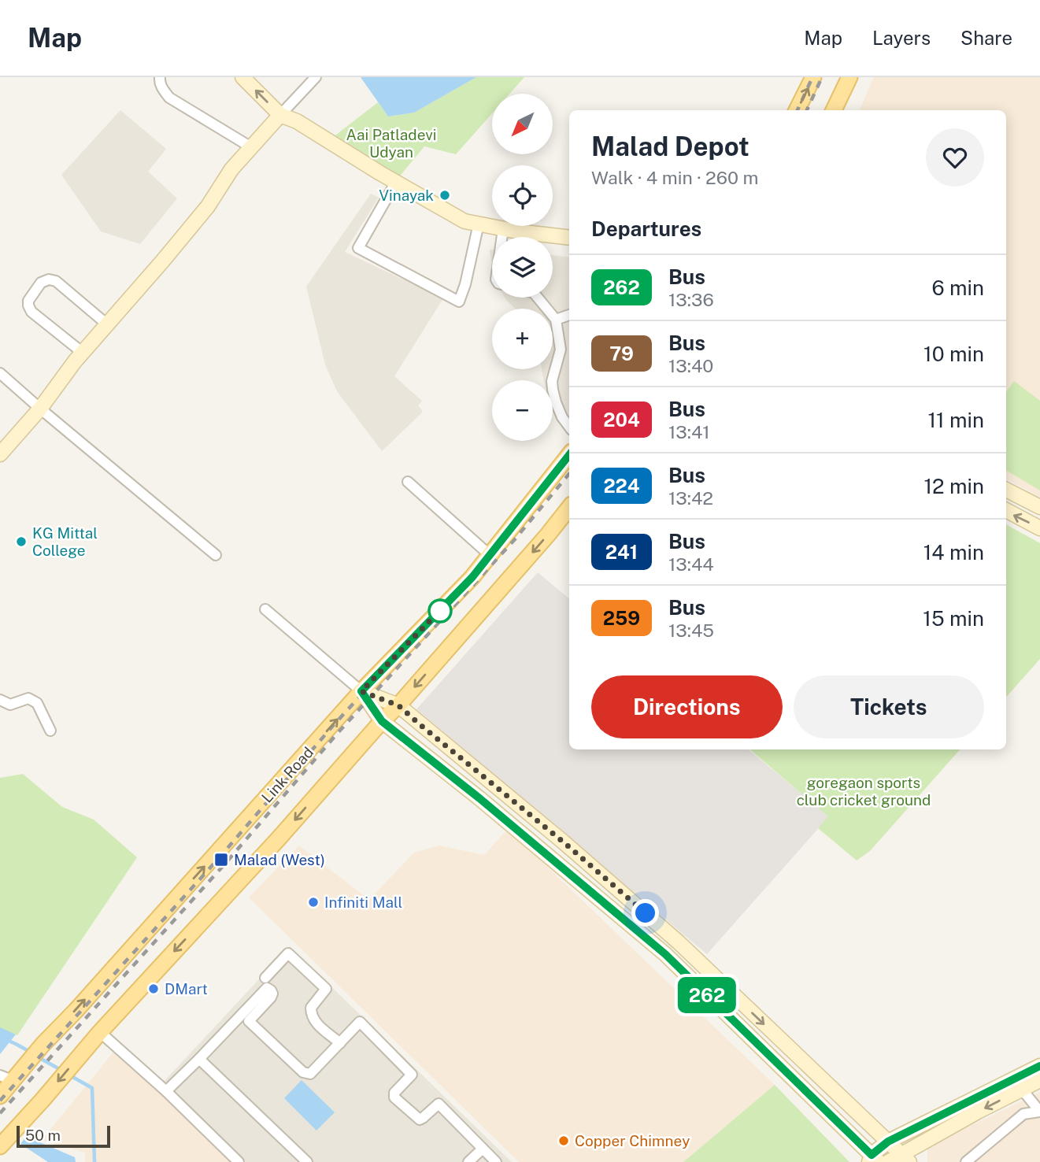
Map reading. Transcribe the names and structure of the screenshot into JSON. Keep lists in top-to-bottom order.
{
  "streets": {
    "main road": ["Link Road"]
  },
  "parks": ["Aai Patladevi Udyan", "goregaon sports club cricket ground"],
  "places": {
    "other": [
      "Vinayak",
      "KG Mittal College",
      "Infiniti Mall",
      "DMart",
      "Copper Chimney"
    ],
    "transit": ["Malad (West)"]
  },
  "lines": ["bus line 262"],
  "scale_bar": "50 m",
  "north": "bottom left",
  "page": {
    "header": "Map",
    "nav": ["Map", "Layers", "Share"],
    "on_map": "262",
    "map_buttons": ["+", "−"],
    "heading": [
      ["Malad Depot", "Walk · 4 min · 260 m"],
      "Departures"
    ],
    "list": [
      {
        "mark": "262",
        "name": "Bus",
        "note": "13:36",
        "value": "6 min"
      },
      {
        "mark": "79",
        "name": "Bus",
        "note": "13:40",
        "value": "10 min"
      },
      {
        "mark": "204",
        "name": "Bus",
        "note": "13:41",
        "value": "11 min"
      },
      {
        "mark": "224",
        "name": "Bus",
        "note": "13:42",
        "value": "12 min"
      },
      {
        "mark": "241",
        "name": "Bus",
        "note": "13:44",
        "value": "14 min"
      },
      {
        "mark": "259",
        "name": "Bus",
        "note": "13:45",
        "value": "15 min"
      }
    ],
    "buttons": ["Directions", "Tickets"],
    "scale": "50 m"
  }
}
